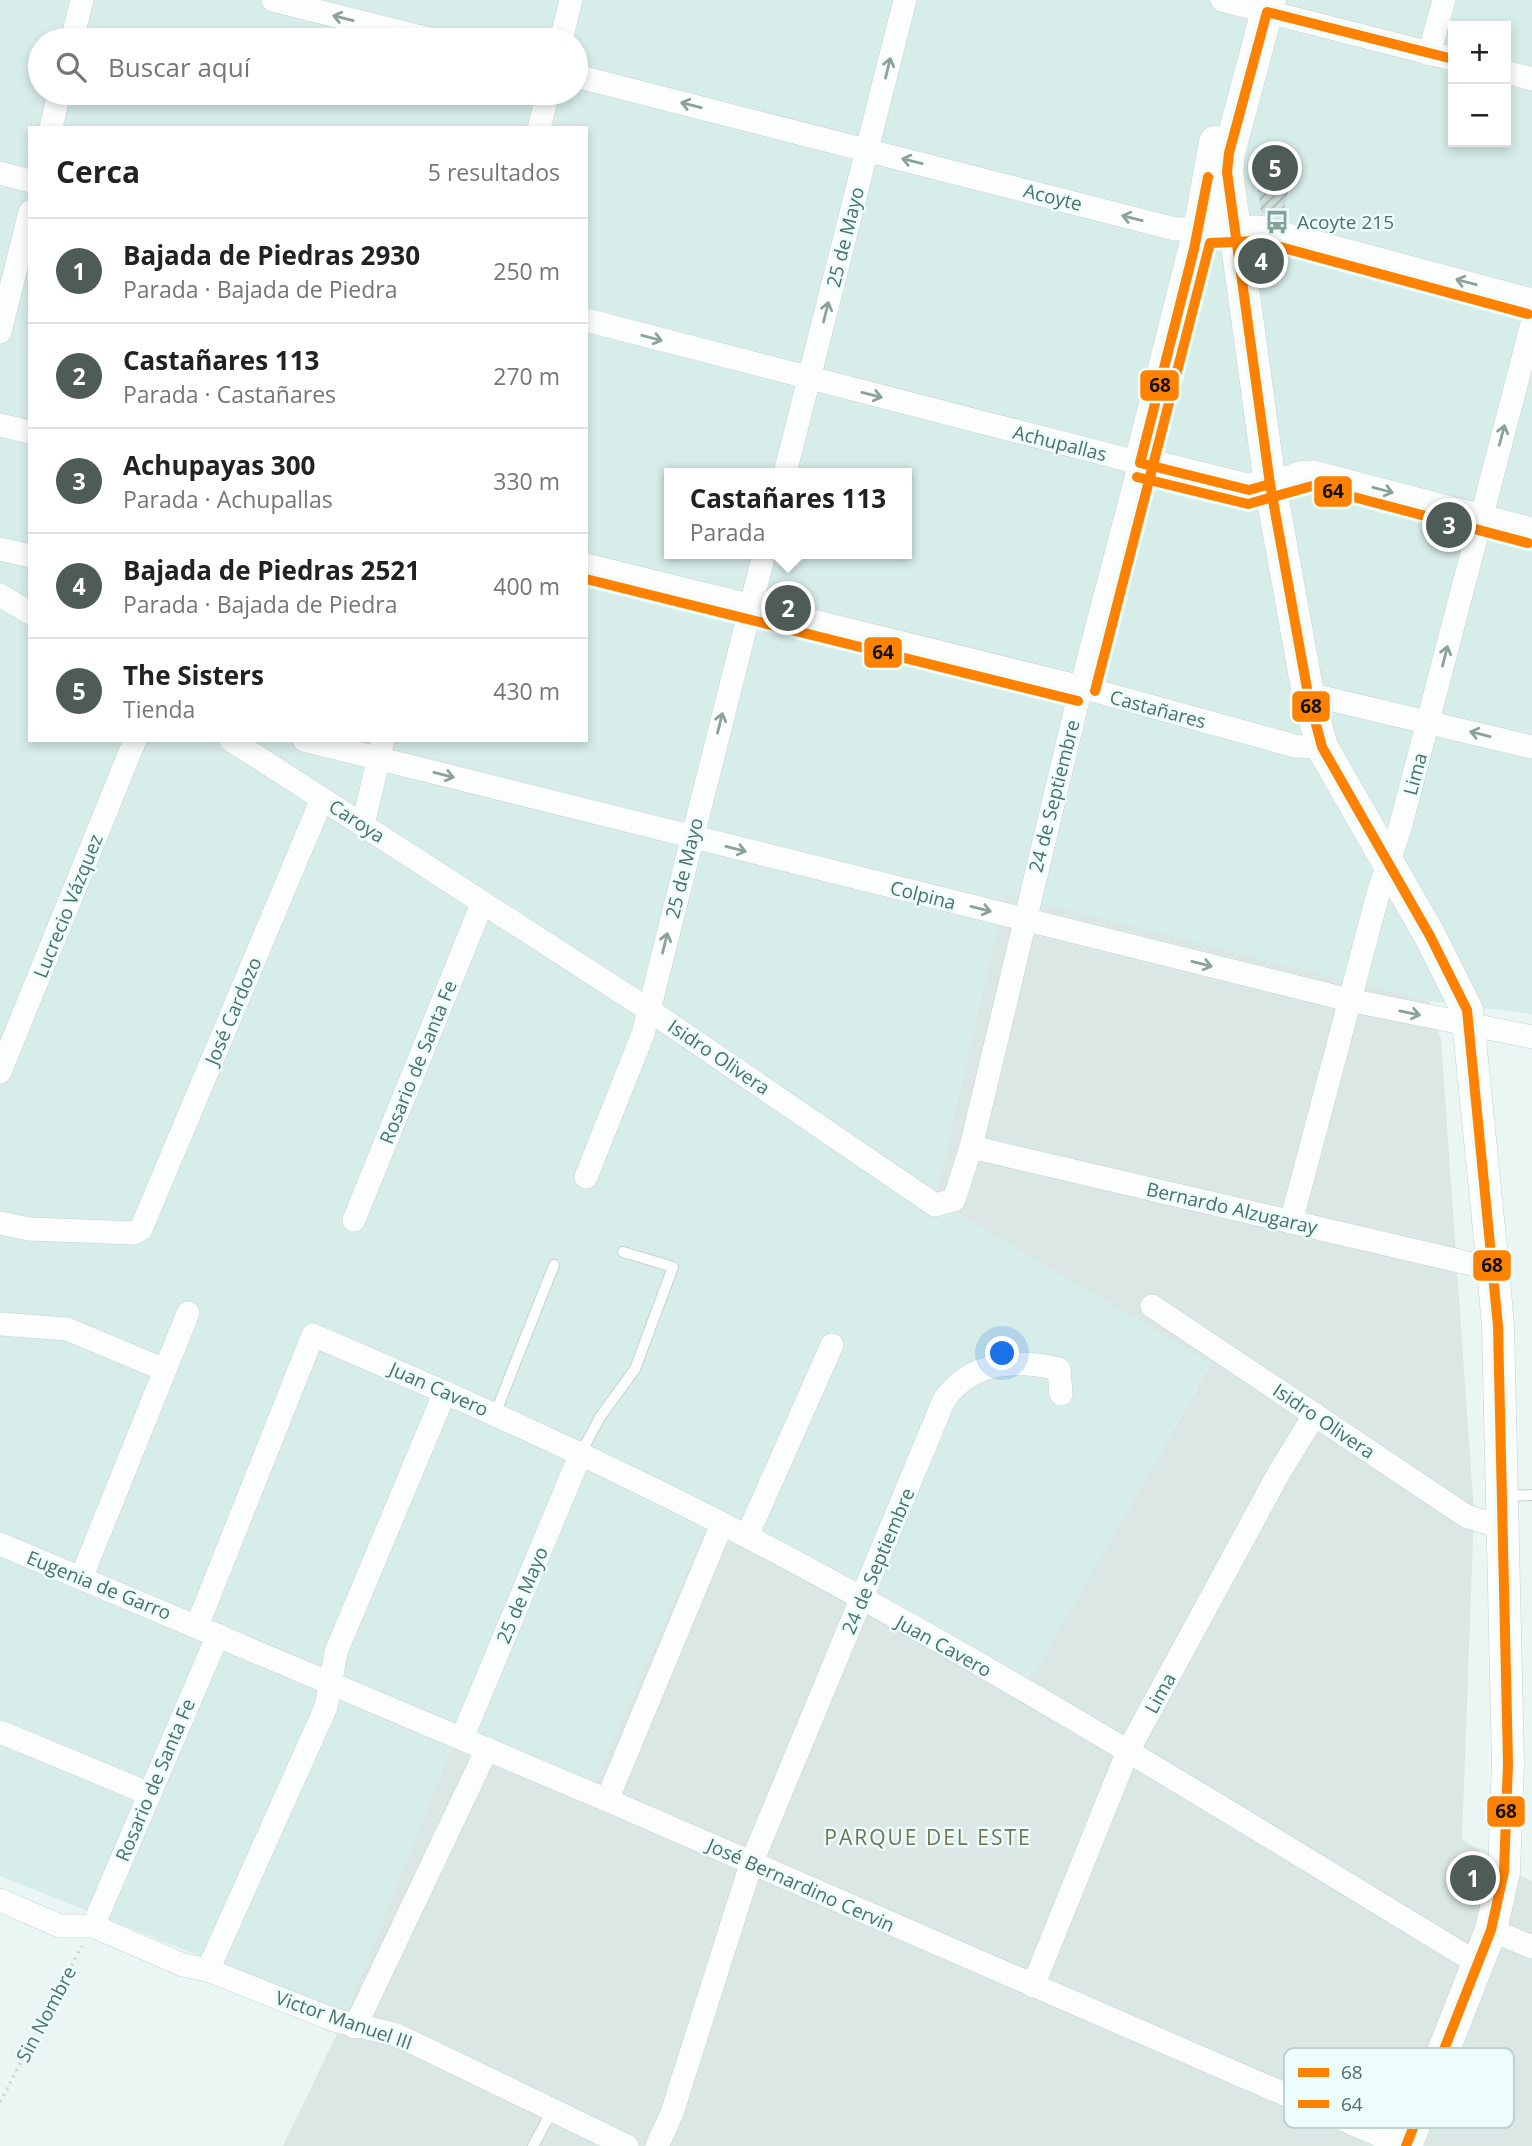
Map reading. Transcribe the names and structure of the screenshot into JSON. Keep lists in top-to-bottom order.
{
  "streets": {
    "main road": ["Achupallas", "24 de Septiembre"],
    "street": [
      "Acoyte",
      "25 de Mayo",
      "Castañares",
      "Lima",
      "Caroya",
      "Colpina",
      "Lucrecio Vázquez",
      "José Cardozo",
      "Isidro Olivera",
      "Rosario de Santa Fe",
      "Bernardo Alzugaray",
      "Juan Cavero",
      "Eugenia de Garro",
      "José Bernardino Cervin",
      "Victor Manuel III"
    ],
    "path": ["Sin Nombre"]
  },
  "crossings": [
    ["Acoyte", "25 de Mayo"],
    ["Acoyte", "24 de Septiembre"],
    ["25 de Mayo", "Achupallas"],
    ["25 de Mayo", "Castañares"],
    ["25 de Mayo", "Colpina"],
    ["25 de Mayo", "Isidro Olivera"],
    ["25 de Mayo", "Juan Cavero"],
    ["25 de Mayo", "José Bernardino Cervin"],
    ["Achupallas", "Lima"],
    ["Achupallas", "24 de Septiembre"],
    ["Castañares", "24 de Septiembre"],
    ["Lima", "Colpina"],
    ["Lima", "Isidro Olivera"],
    ["Lima", "Bernardo Alzugaray"],
    ["Lima", "Juan Cavero"],
    ["Lima", "José Bernardino Cervin"],
    ["24 de Septiembre", "Colpina"],
    ["24 de Septiembre", "Isidro Olivera"],
    ["24 de Septiembre", "Bernardo Alzugaray"],
    ["24 de Septiembre", "Juan Cavero"],
    ["24 de Septiembre", "José Bernardino Cervin"],
    ["Caroya", "José Cardozo"],
    ["Caroya", "Isidro Olivera"],
    ["Caroya", "Rosario de Santa Fe"],
    ["Isidro Olivera", "Rosario de Santa Fe"],
    ["Rosario de Santa Fe", "Juan Cavero"],
    ["Rosario de Santa Fe", "Eugenia de Garro"],
    ["Rosario de Santa Fe", "José Bernardino Cervin"],
    ["Rosario de Santa Fe", "Sin Nombre"],
    ["Rosario de Santa Fe", "Victor Manuel III"],
    ["Eugenia de Garro", "José Bernardino Cervin"],
    ["Sin Nombre", "Victor Manuel III"]
  ],
  "one_way": [
    "Acoyte",
    "25 de Mayo",
    "Achupallas",
    "Colpina"
  ],
  "districts": ["PARQUE DEL ESTE"],
  "places": {
    "bus stop": ["Acoyte 215"]
  },
  "lines": ["transit line 68", "transit line 64"],
  "legend": ["68", "64"],
  "page": {
    "map_buttons": ["+", "−"],
    "search": "Buscar aquí",
    "heading": ["Cerca", "5 resultados"],
    "pins": [
      "5",
      "4",
      "3",
      "2",
      "1"
    ],
    "list": [
      {
        "mark": "1",
        "name": "Bajada de Piedras 2930",
        "note": "Parada · Bajada de Piedra",
        "value": "250 m"
      },
      {
        "mark": "2",
        "name": "Castañares 113",
        "note": "Parada · Castañares",
        "value": "270 m"
      },
      {
        "mark": "3",
        "name": "Achupayas 300",
        "note": "Parada · Achupallas",
        "value": "330 m"
      },
      {
        "mark": "4",
        "name": "Bajada de Piedras 2521",
        "note": "Parada · Bajada de Piedra",
        "value": "400 m"
      },
      {
        "mark": "5",
        "name": "The Sisters",
        "note": "Tienda",
        "value": "430 m"
      }
    ],
    "popup": ["Castañares 113", "Parada"]
  }
}
